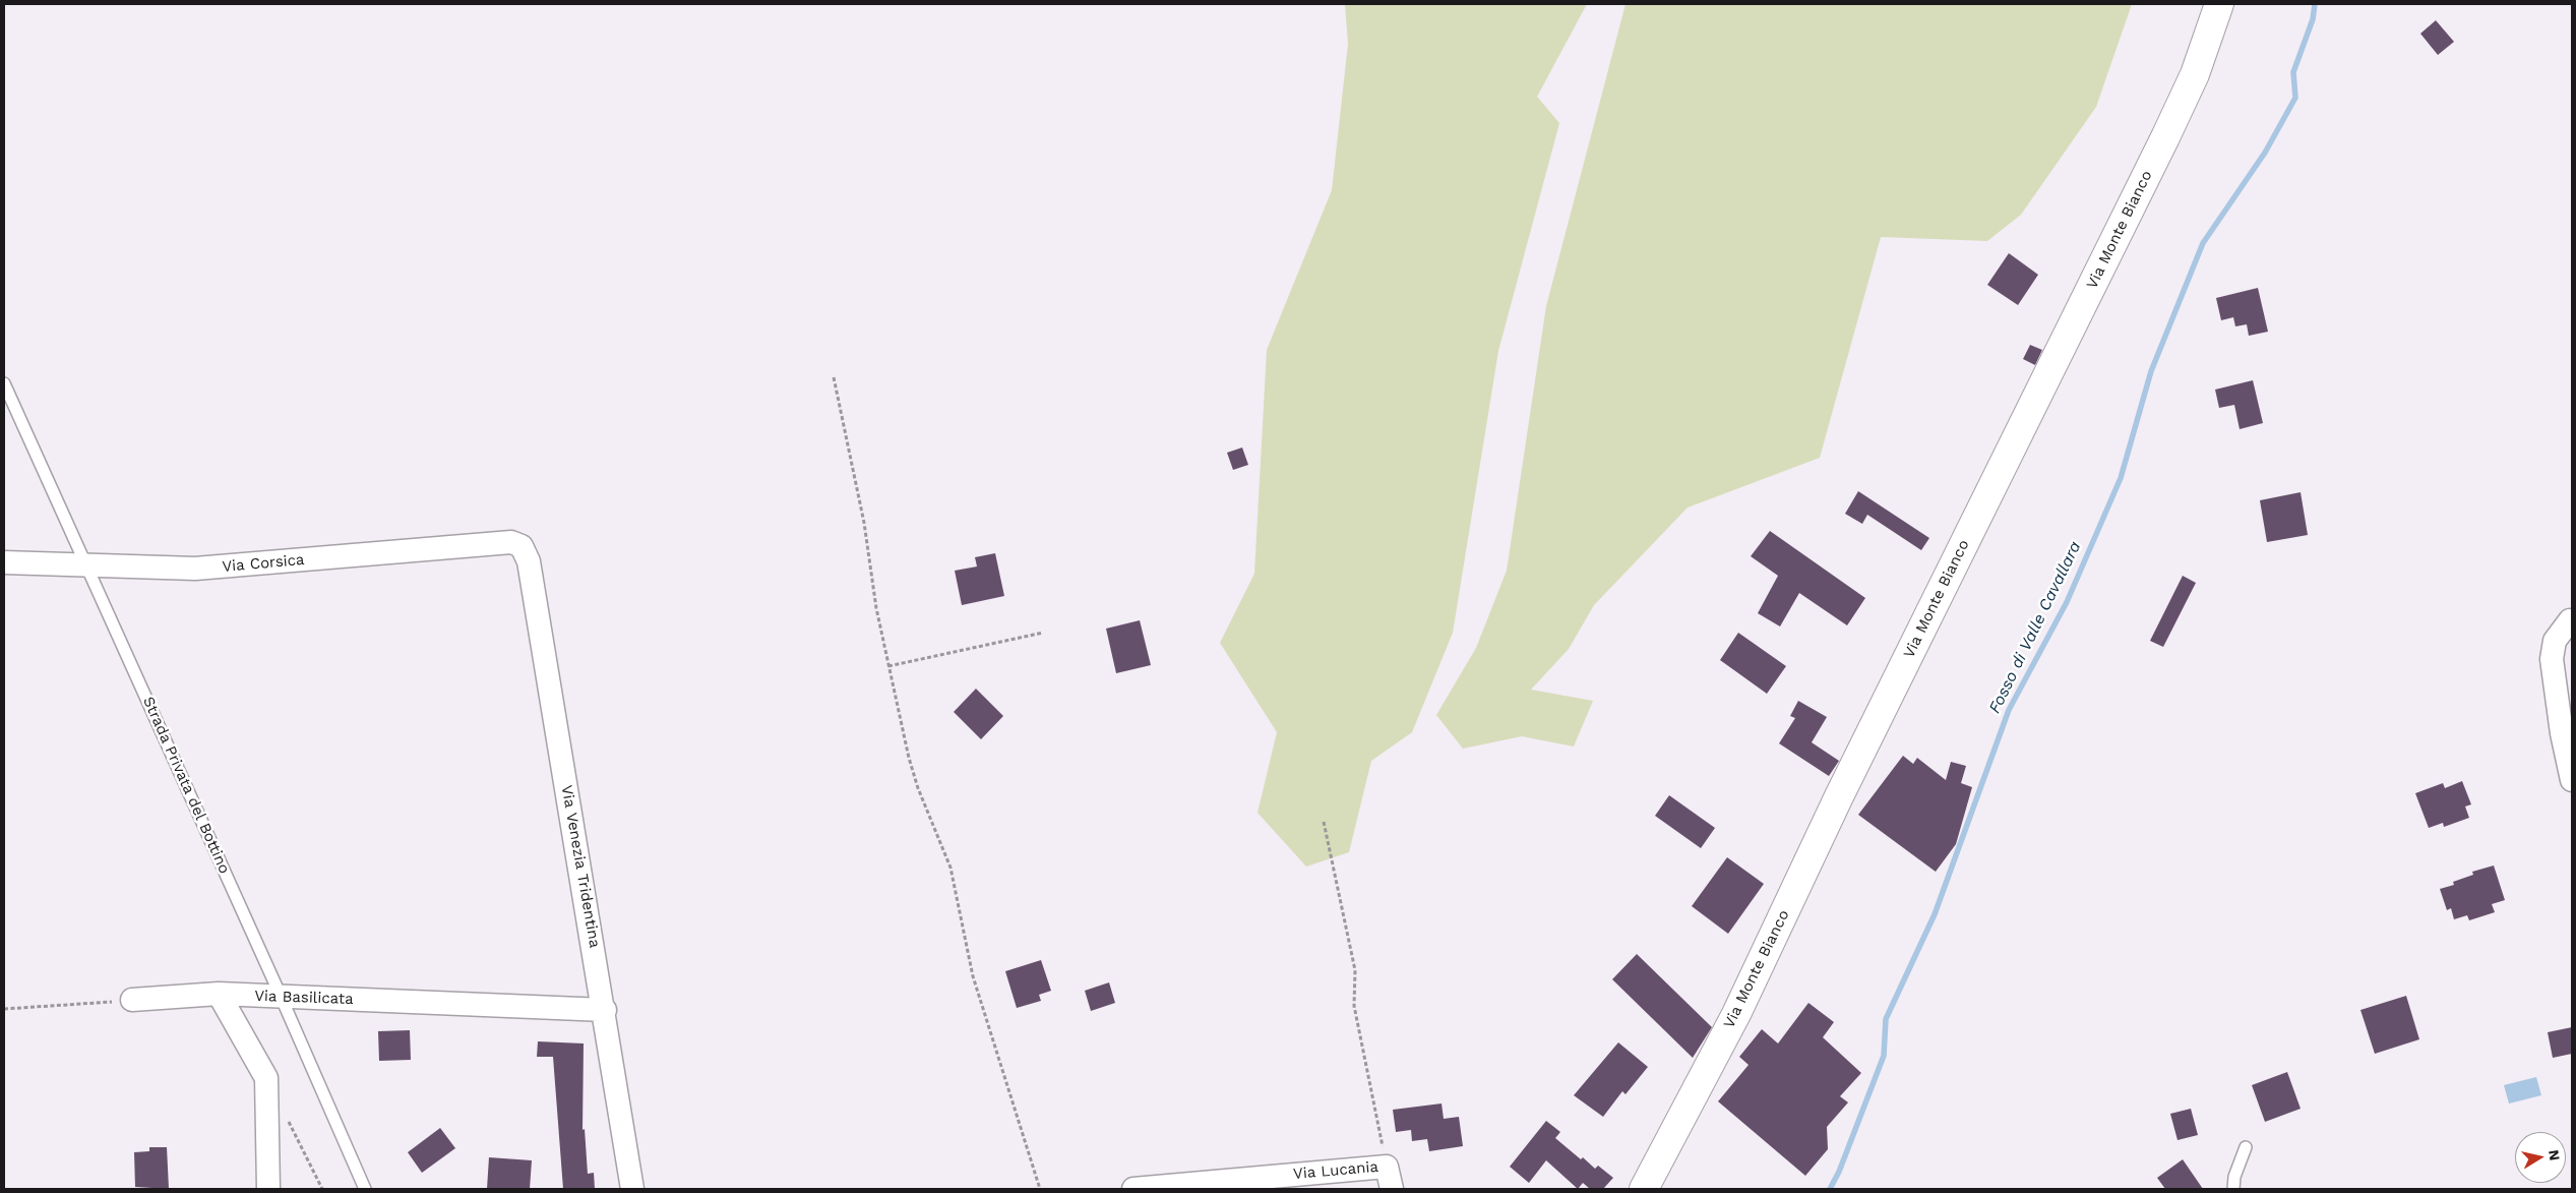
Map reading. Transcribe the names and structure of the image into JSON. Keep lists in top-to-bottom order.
{
  "streets": {
    "main road": ["Via Monte Bianco"],
    "street": [
      "Via Corsica",
      "Via Venezia Tridentina",
      "Via Basilicata",
      "Via Lucania"
    ],
    "lane": ["Strada Privata del Bottino"]
  },
  "crossings": [
    ["Via Corsica", "Strada Privata del Bottino"],
    ["Via Corsica", "Via Venezia Tridentina"],
    ["Strada Privata del Bottino", "Via Basilicata"],
    ["Via Venezia Tridentina", "Via Basilicata"]
  ],
  "water": ["Fosso di Valle Cavallara"],
  "north": "right"
}
